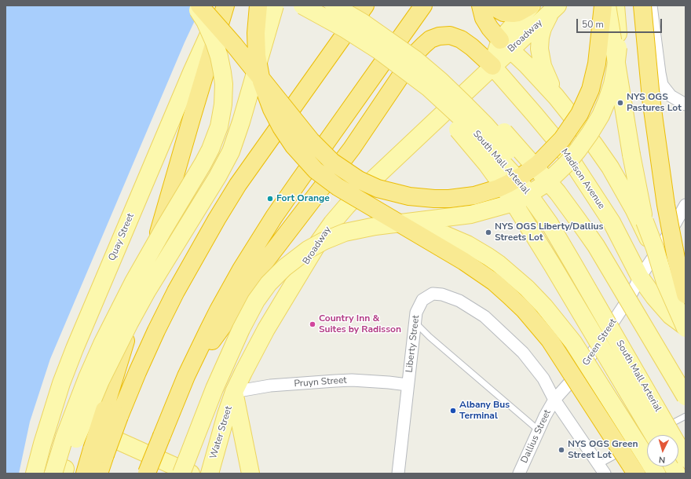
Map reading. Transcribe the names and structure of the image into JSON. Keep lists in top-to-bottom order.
{
  "streets": {
    "main road": [
      "Broadway",
      "South Mall Arterial",
      "Madison Avenue",
      "Quay Street",
      "Water Street"
    ],
    "street": [
      "Green Street",
      "Liberty Street",
      "Pruyn Street",
      "Dallius Street"
    ]
  },
  "crossings": [
    ["Broadway", "Madison Avenue"],
    ["Broadway", "Pruyn Street"],
    ["Broadway", "Water Street"],
    ["Madison Avenue", "Green Street"],
    ["Green Street", "Liberty Street"],
    ["Green Street", "Dallius Street"],
    ["Liberty Street", "Pruyn Street"],
    ["Liberty Street", "Dallius Street"],
    ["Pruyn Street", "Water Street"]
  ],
  "places": [
    "NYS OGS Pastures Lot",
    "Fort Orange",
    "NYS OGS Liberty/Dallius Streets Lot",
    "Country Inn & Suites by Radisson",
    "Albany Bus Terminal",
    "NYS OGS Green Street Lot"
  ],
  "scale_bar": "50 m",
  "north": "bottom"
}
